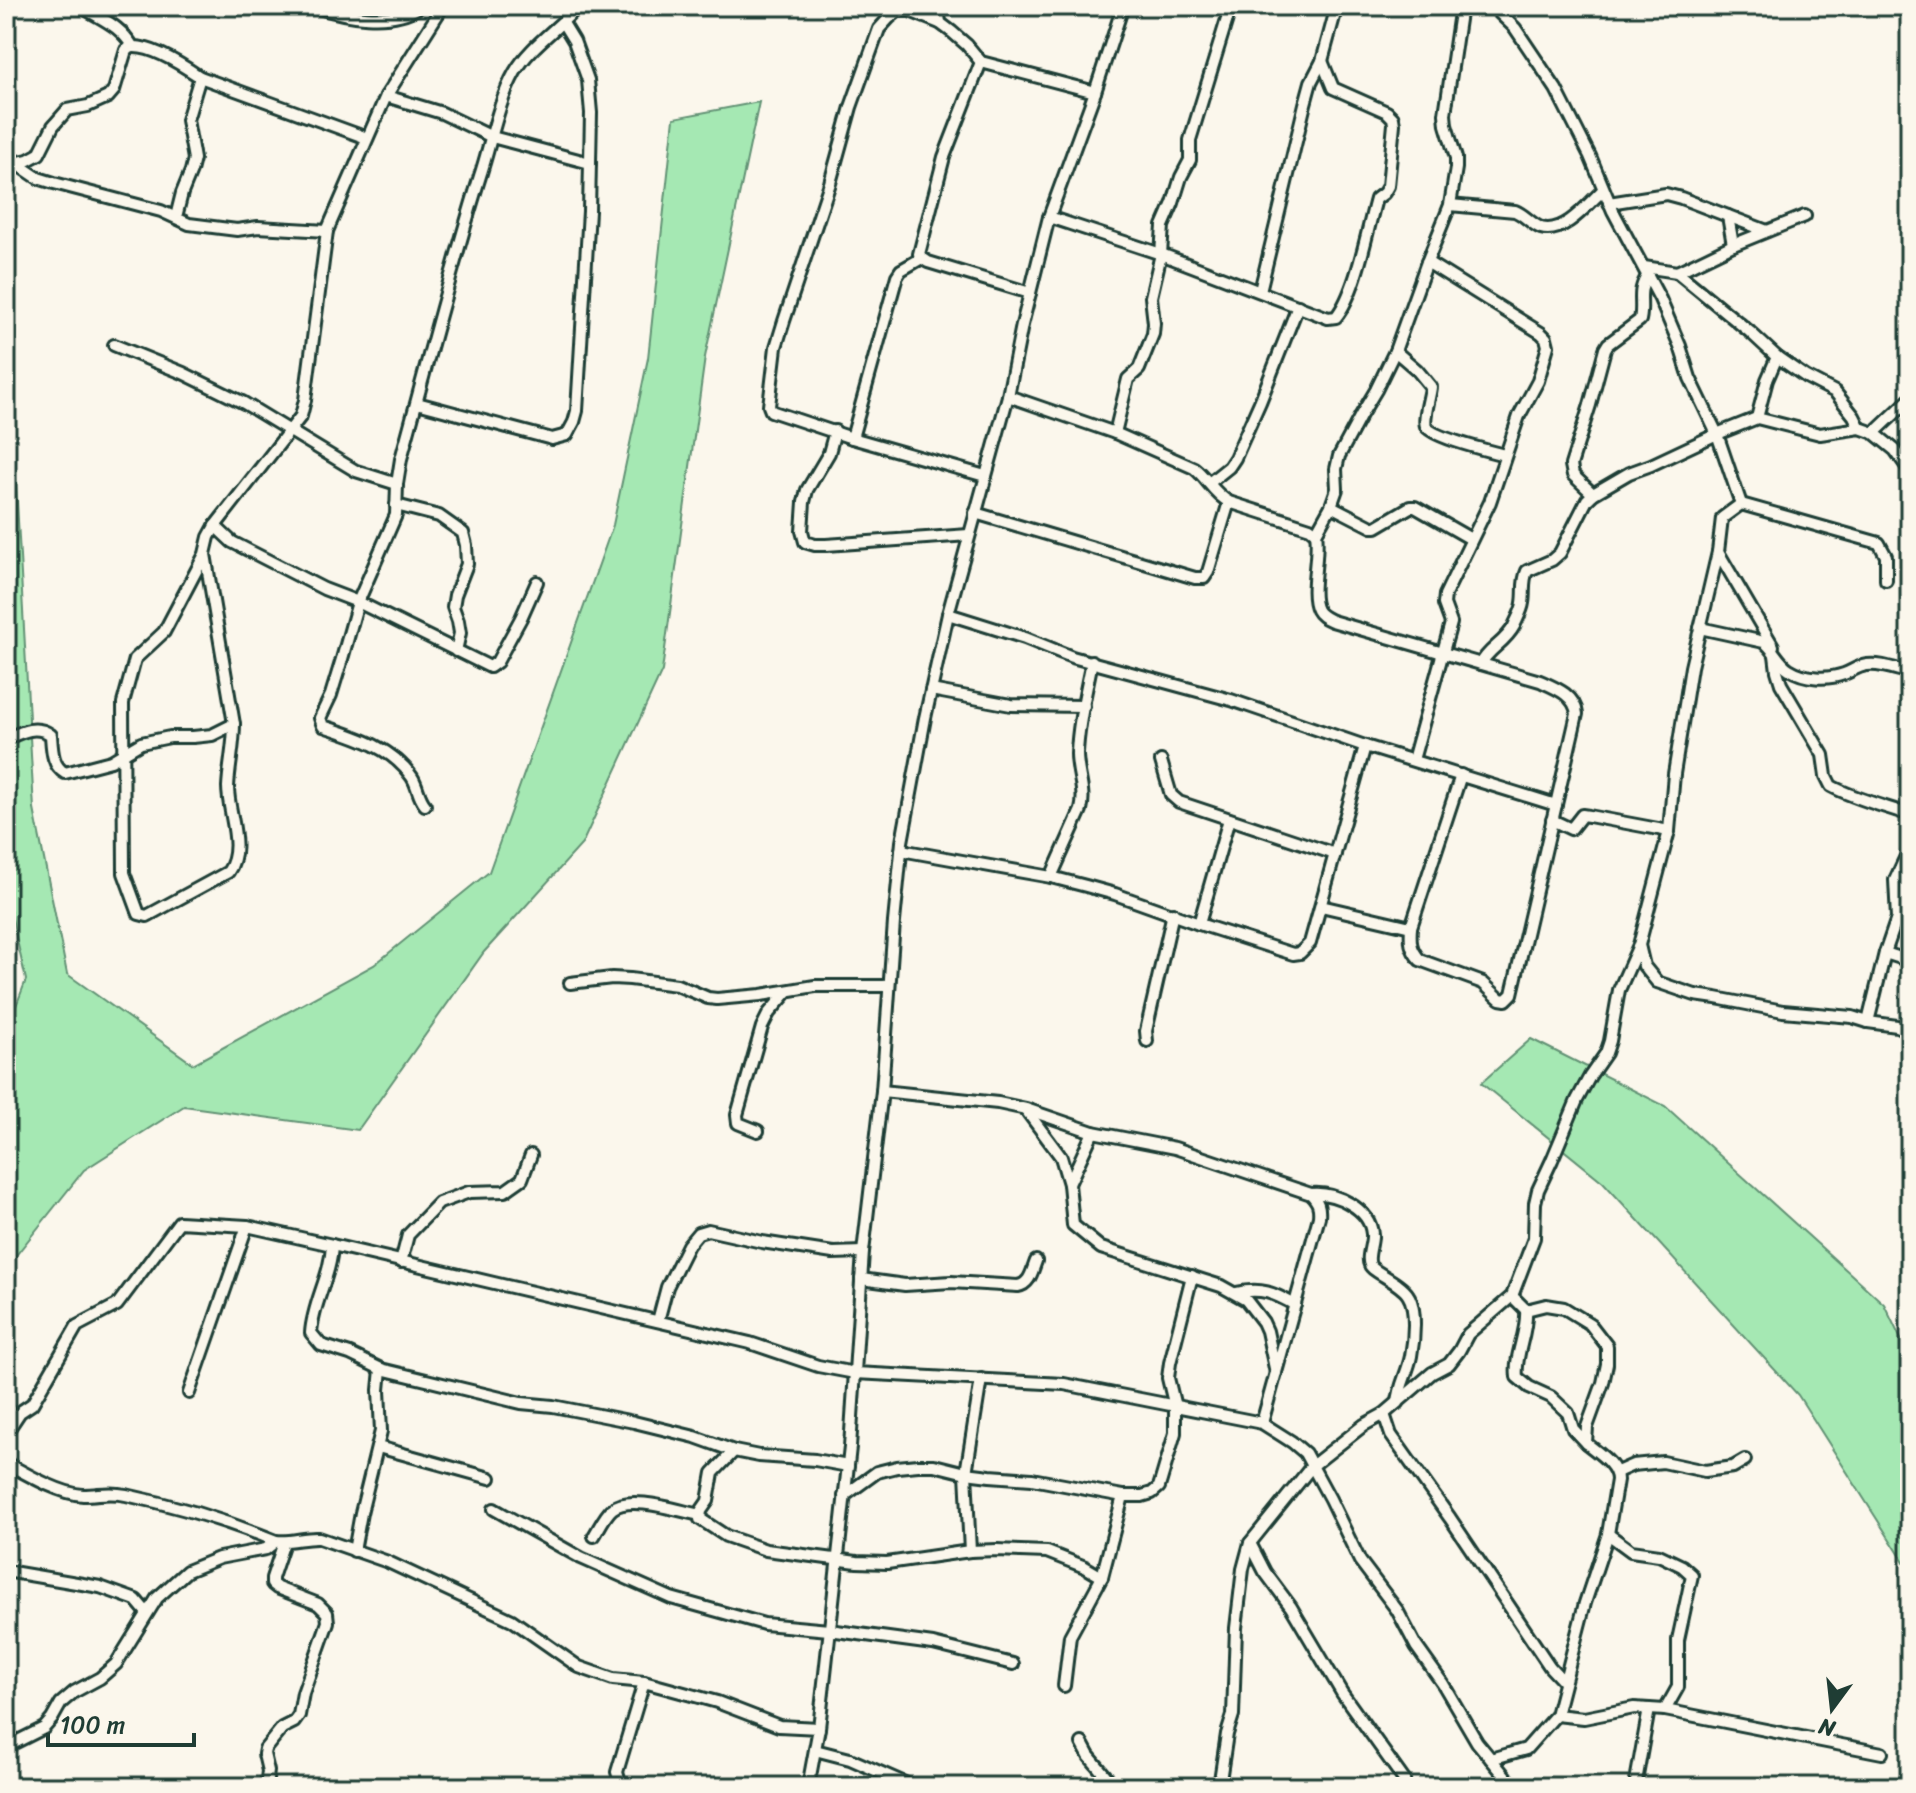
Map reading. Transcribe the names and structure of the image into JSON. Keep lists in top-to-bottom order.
{
  "scale_bar": "100 m",
  "north": "bottom"
}
